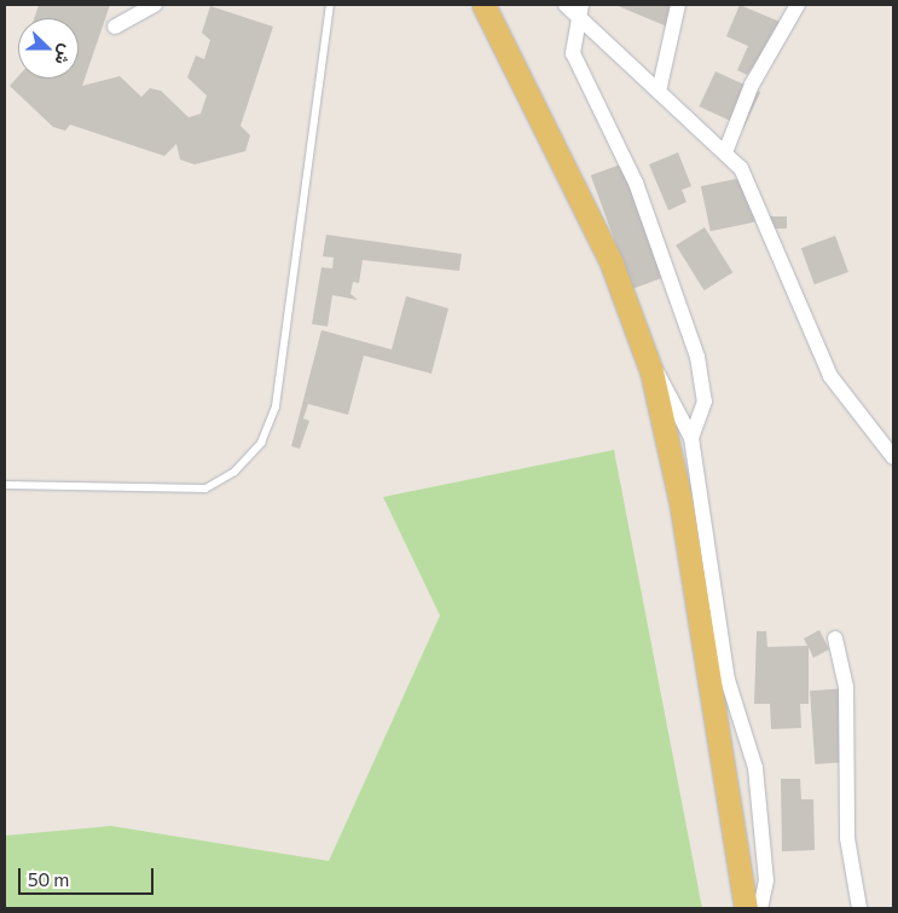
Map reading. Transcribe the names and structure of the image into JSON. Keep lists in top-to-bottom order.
{
  "scale_bar": "50 m",
  "north": "right"
}
